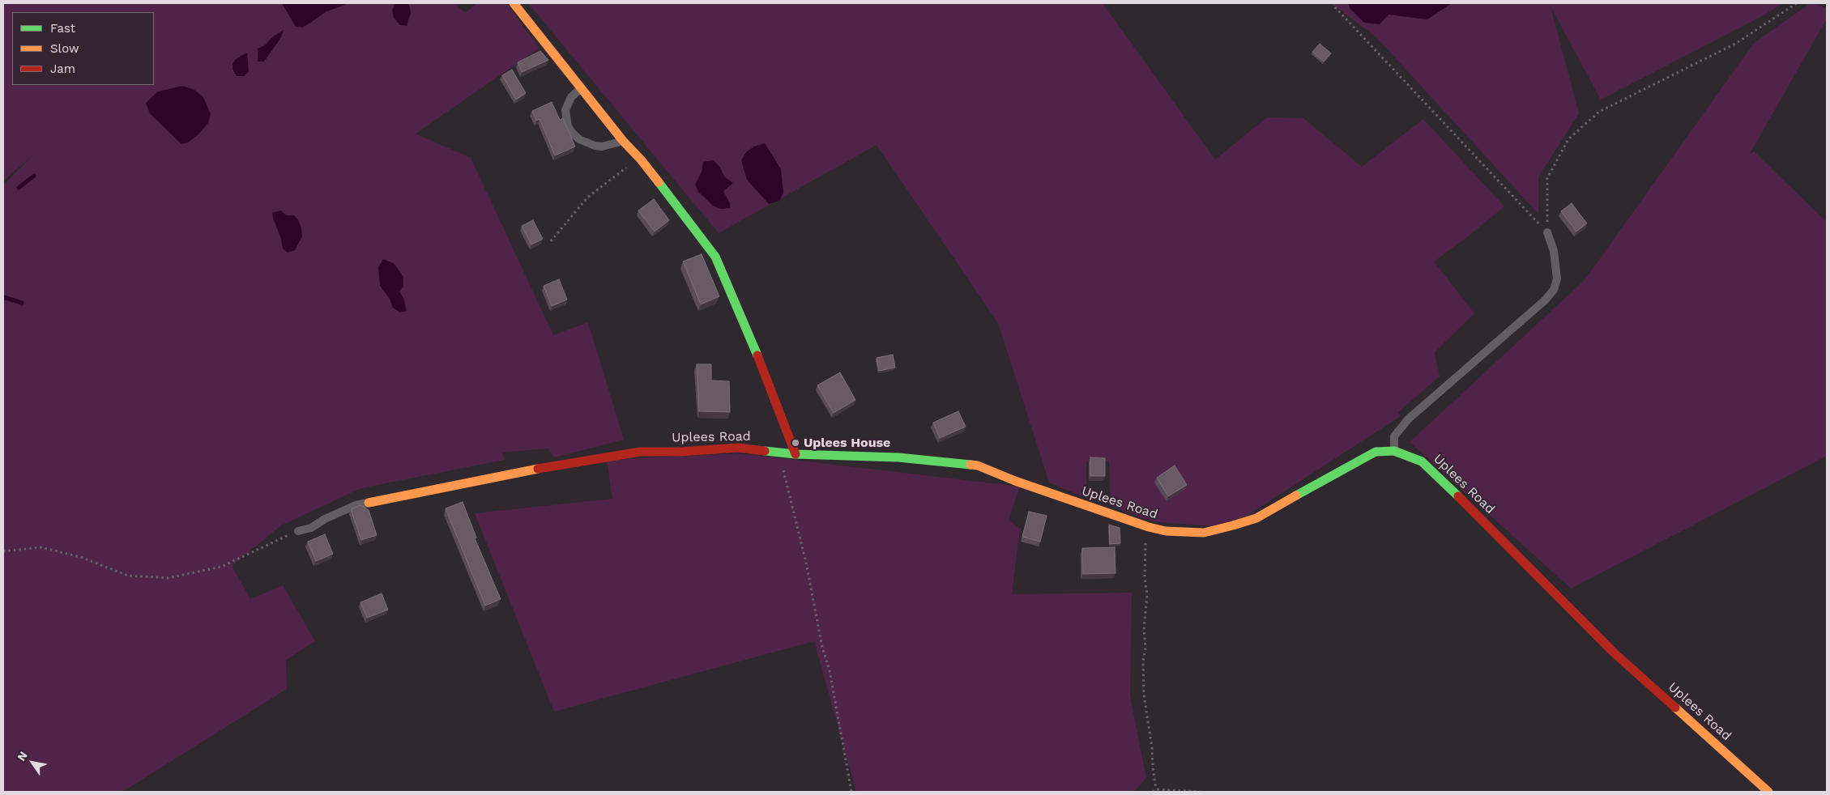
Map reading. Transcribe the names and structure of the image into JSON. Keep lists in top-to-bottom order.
{
  "streets": {
    "street": ["Uplees Road"]
  },
  "places": ["Uplees House"],
  "legend": ["Fast", "Slow", "Jam"],
  "north": "top left"
}
